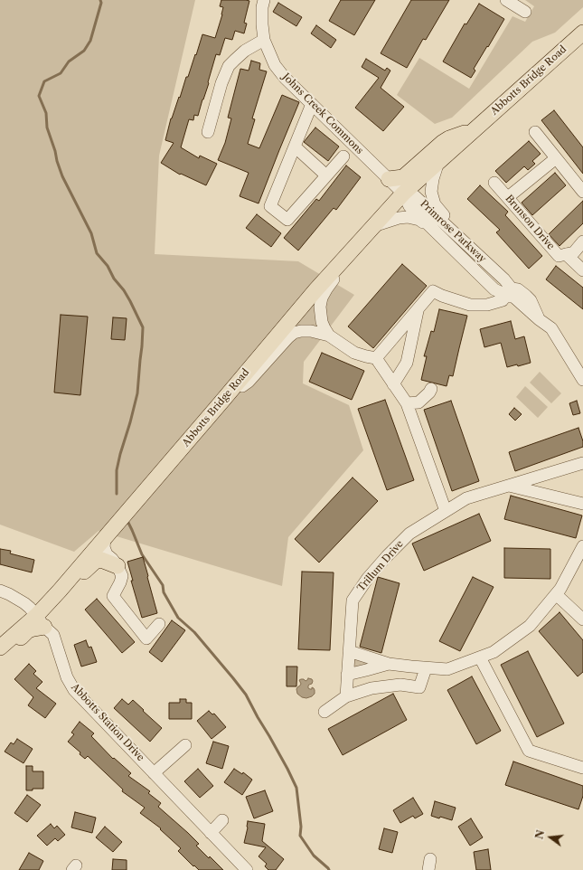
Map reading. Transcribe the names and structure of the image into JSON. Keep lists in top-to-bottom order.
{
  "streets": {
    "main road": ["Abbotts Bridge Road"],
    "street": [
      "Johns Creek Commons",
      "Brunson Drive",
      "Primrose Parkway",
      "Trillum Drive",
      "Abbotts Station Drive"
    ]
  },
  "crossings": [
    ["Abbotts Bridge Road", "Johns Creek Commons"],
    ["Abbotts Bridge Road", "Primrose Parkway"],
    ["Abbotts Bridge Road", "Abbotts Station Drive"],
    ["Johns Creek Commons", "Primrose Parkway"]
  ],
  "north": "left"
}
